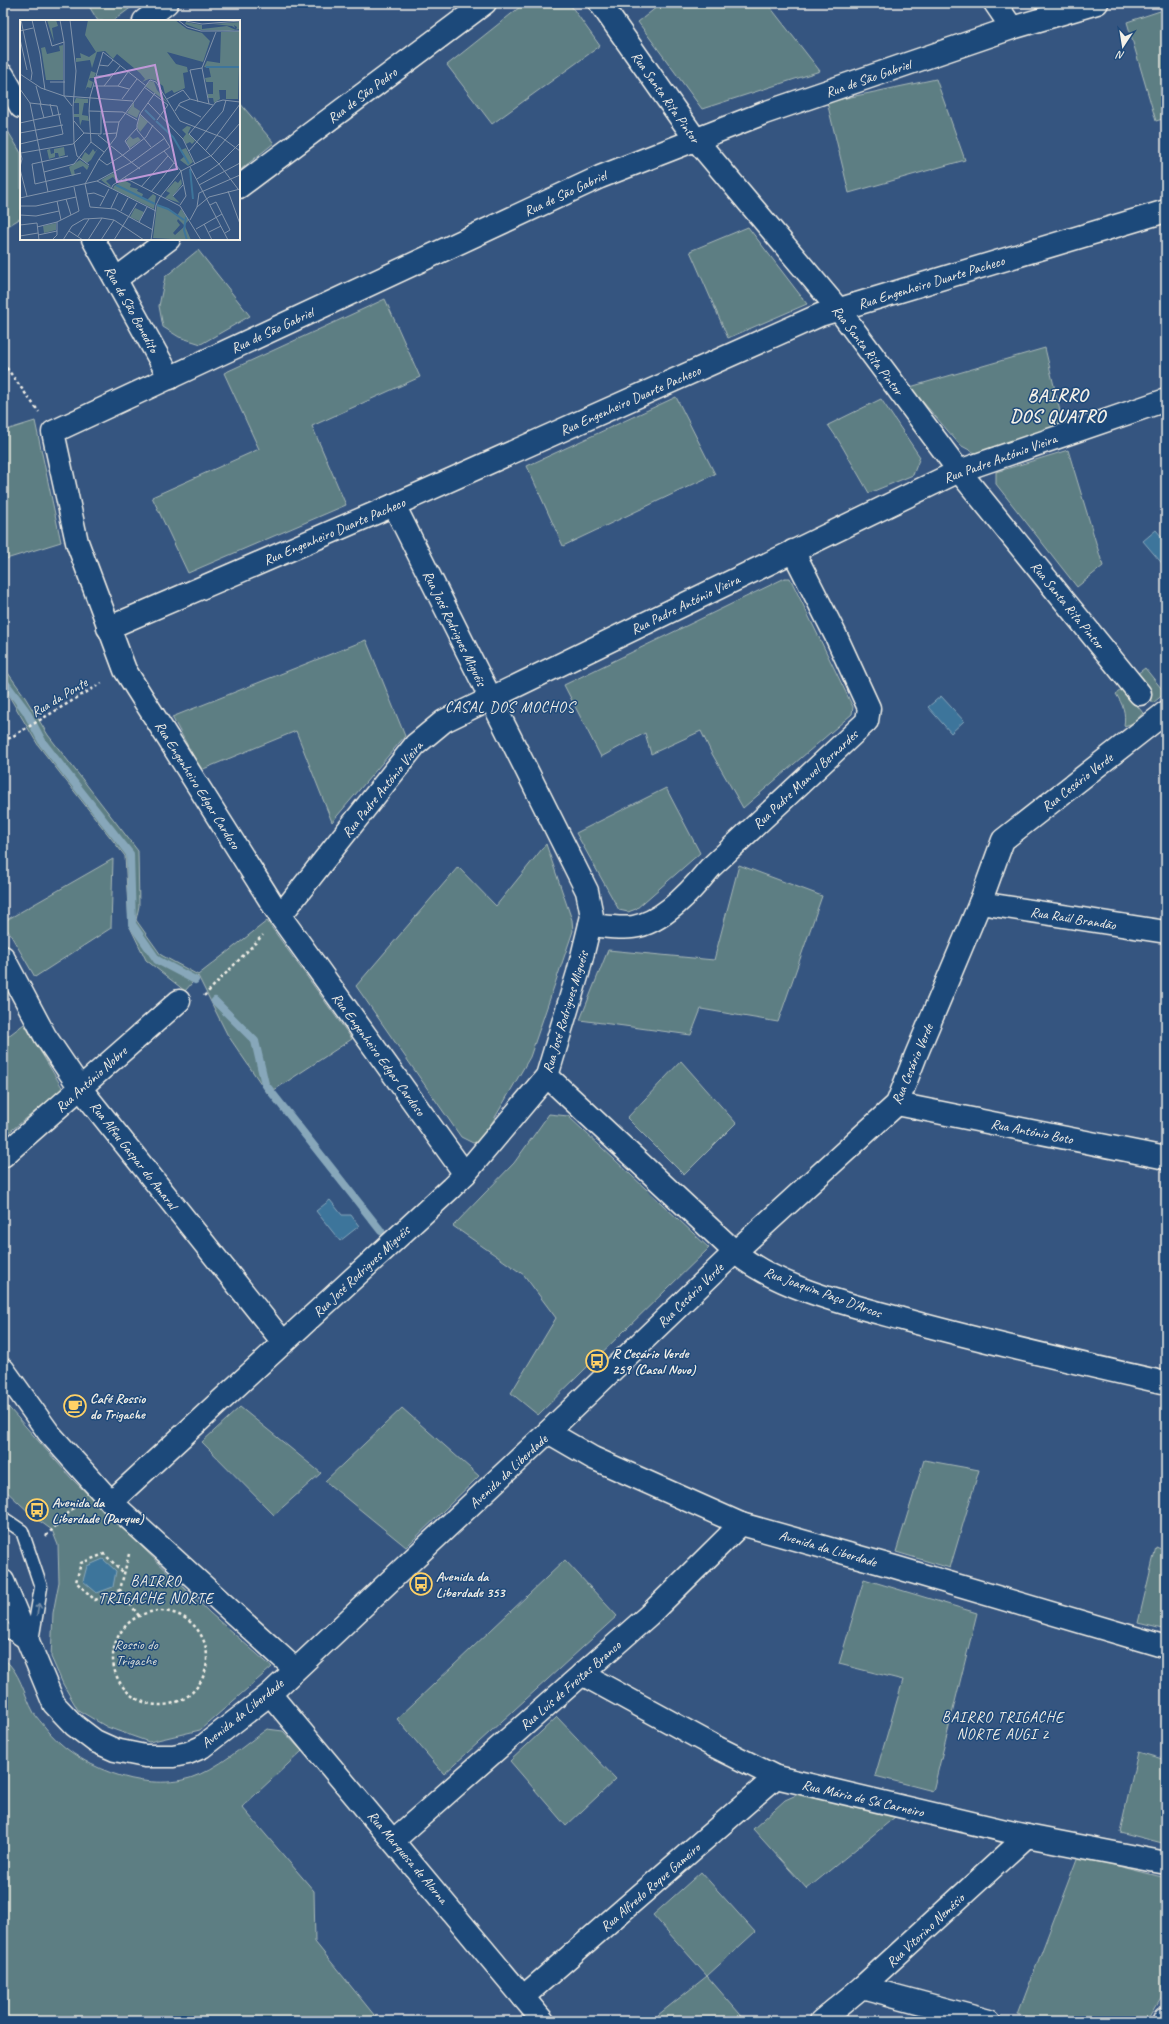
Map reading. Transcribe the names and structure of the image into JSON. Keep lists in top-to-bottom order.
{
  "streets": {
    "street": [
      "Rua de São Gabriel",
      "Rua de São Pedro",
      "Rua Santa Rita Pintor",
      "Rua Engenheiro Duarte Pacheco",
      "Rua de São Benedito",
      "Rua Padre António Vieira",
      "Rua José Rodrigues Miguéis",
      "Rua Padre Manuel Bernardes",
      "Rua Cesário Verde",
      "Rua Engenheiro Edgar Cardoso",
      "Rua Raúl Brandão",
      "Rua António Nobre",
      "Rua António Boto",
      "Rua Alfeu Gaspar do Amaral",
      "Rua Joaquim Paço D'Arcos",
      "Avenida da Liberdade",
      "Rua Luís de Freitas Branco",
      "Rua Mário de Sá Carneiro",
      "Rua Marquesa de Alorna",
      "Rua Alfredo Roque Gameiro",
      "Rua Vitorino Nemésio"
    ],
    "path": ["Rua da Ponte"]
  },
  "crossings": [
    ["Rua de São Gabriel", "Rua Santa Rita Pintor"],
    ["Rua de São Gabriel", "Rua de São Benedito"],
    ["Rua de São Gabriel", "Rua Engenheiro Edgar Cardoso"],
    ["Rua Santa Rita Pintor", "Rua Engenheiro Duarte Pacheco"],
    ["Rua Santa Rita Pintor", "Rua Padre António Vieira"],
    ["Rua Engenheiro Duarte Pacheco", "Rua José Rodrigues Miguéis"],
    ["Rua Engenheiro Duarte Pacheco", "Rua Engenheiro Edgar Cardoso"],
    ["Rua Padre António Vieira", "Rua José Rodrigues Miguéis"],
    ["Rua Padre António Vieira", "Rua Padre Manuel Bernardes"],
    ["Rua Padre António Vieira", "Rua Engenheiro Edgar Cardoso"],
    ["Rua José Rodrigues Miguéis", "Rua Padre Manuel Bernardes"],
    ["Rua José Rodrigues Miguéis", "Rua Engenheiro Edgar Cardoso"],
    ["Rua José Rodrigues Miguéis", "Rua Alfeu Gaspar do Amaral"],
    ["Rua José Rodrigues Miguéis", "Rua Joaquim Paço D'Arcos"],
    ["Rua da Ponte", "Rua Engenheiro Edgar Cardoso"],
    ["Rua Cesário Verde", "Rua Raúl Brandão"],
    ["Rua Cesário Verde", "Rua António Boto"],
    ["Rua Cesário Verde", "Rua Joaquim Paço D'Arcos"],
    ["Rua Cesário Verde", "Avenida da Liberdade"],
    ["Rua António Nobre", "Rua Alfeu Gaspar do Amaral"],
    ["Avenida da Liberdade", "Rua Luís de Freitas Branco"],
    ["Avenida da Liberdade", "Rua Marquesa de Alorna"],
    ["Rua Luís de Freitas Branco", "Rua Mário de Sá Carneiro"],
    ["Rua Luís de Freitas Branco", "Rua Marquesa de Alorna"],
    ["Rua Mário de Sá Carneiro", "Rua Alfredo Roque Gameiro"],
    ["Rua Mário de Sá Carneiro", "Rua Vitorino Nemésio"],
    ["Rua Marquesa de Alorna", "Rua Alfredo Roque Gameiro"]
  ],
  "districts": [
    "BAIRRO DOS QUATRO",
    "CASAL DOS MOCHOS",
    "BAIRRO TRIGACHE NORTE",
    "BAIRRO TRIGACHE NORTE AUGI 2"
  ],
  "parks": ["Rossio do Trigache"],
  "places": {
    "bus stop": ["R Cesário Verde 259 (Casal Novo)", "Avenida da Liberdade (Parque)", "Avenida da Liberdade 353"],
    "cafe": ["Café Rossio do Trigache"]
  },
  "north": "bottom"
}
